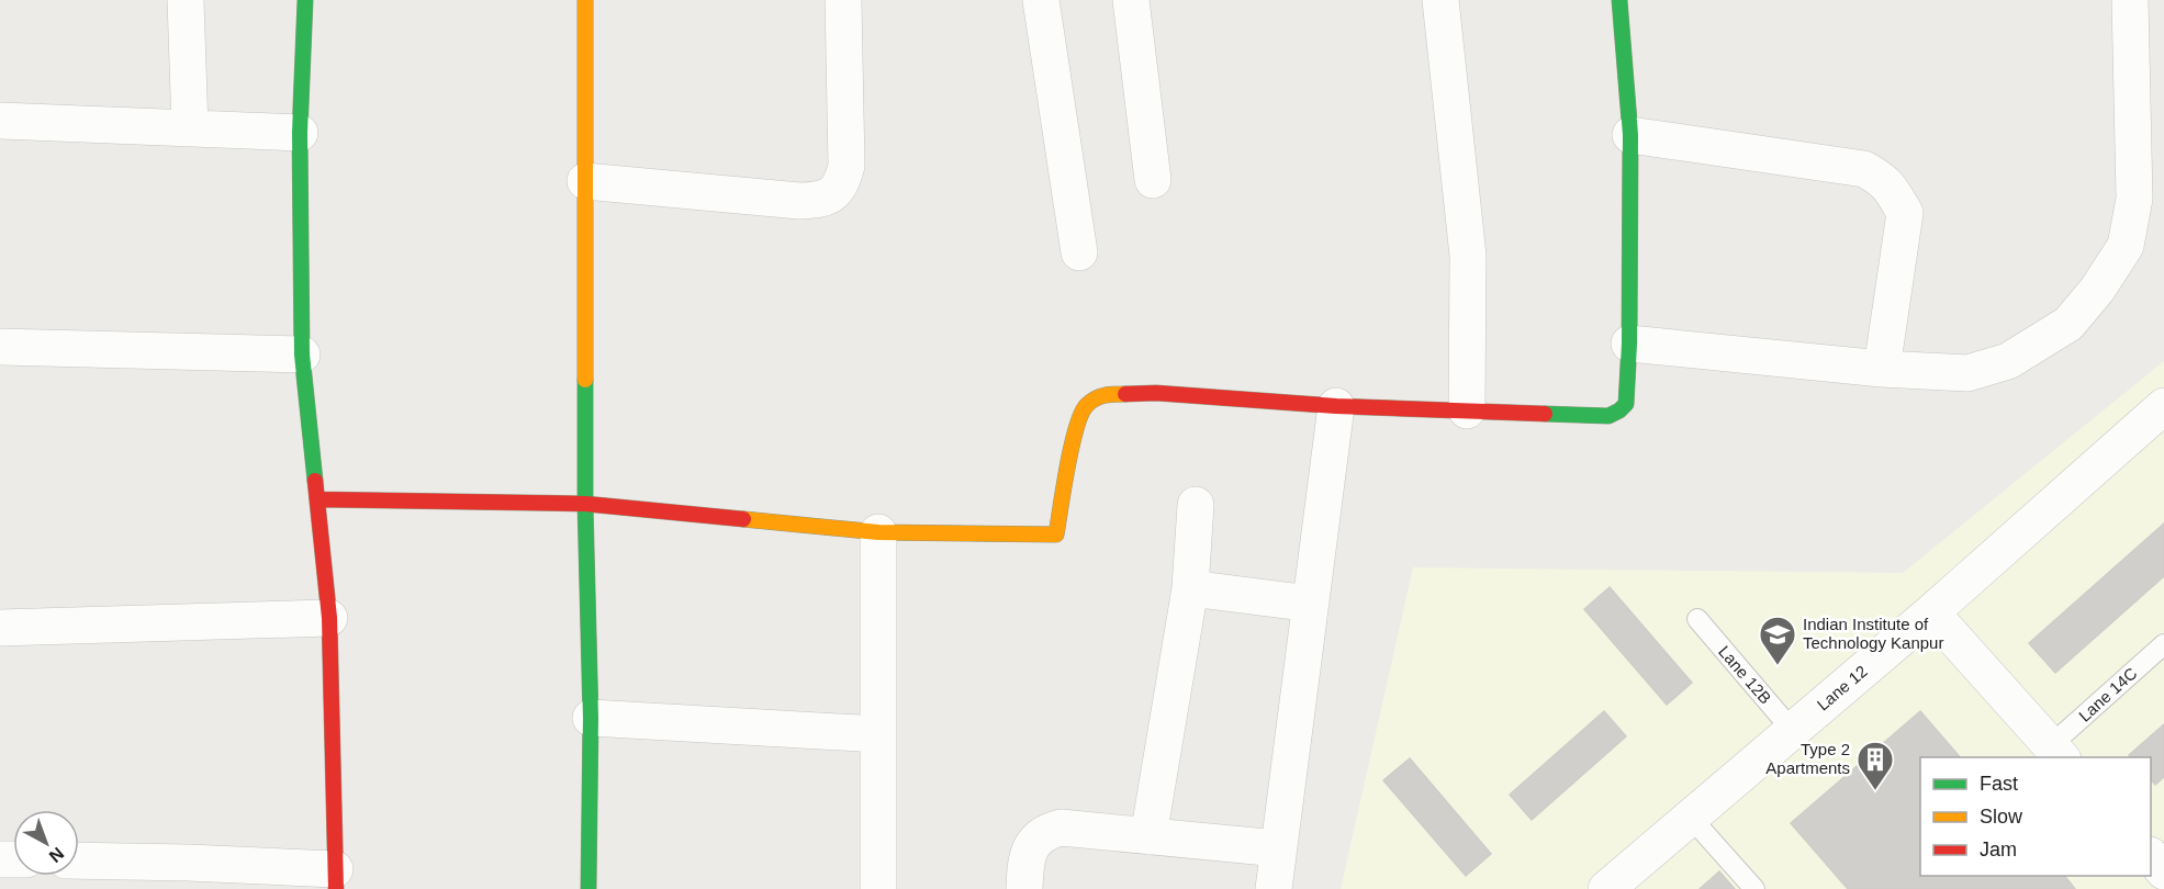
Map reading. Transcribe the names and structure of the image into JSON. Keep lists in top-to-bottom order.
{
  "streets": {
    "street": ["Lane 12"],
    "lane": ["Lane 12B", "Lane 14C"]
  },
  "crossings": [
    ["Lane 12B", "Lane 12"]
  ],
  "places": {
    "school or university": ["Indian Institute of Technology Kanpur"],
    "building": ["Type 2 Apartments"]
  },
  "legend": ["Fast", "Slow", "Jam"],
  "north": "bottom right"
}
